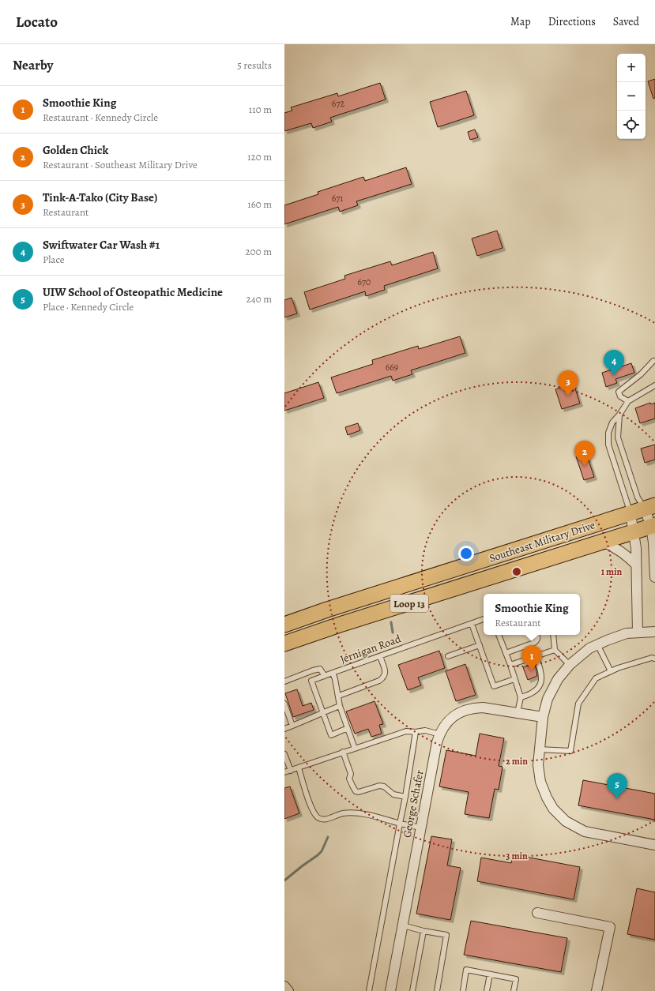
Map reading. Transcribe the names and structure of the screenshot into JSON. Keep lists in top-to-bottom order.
{
  "streets": {
    "main road": ["Southeast Military Drive", "Loop 13"],
    "street": ["George Schafer"],
    "lane": ["Jernigan Road"]
  },
  "house_numbers": [
    "672",
    "671",
    "670",
    "669"
  ],
  "page": {
    "header": "Locato",
    "nav": ["Map", "Directions", "Saved"],
    "heading": ["Nearby", "5 results"],
    "map_buttons": ["+", "−"],
    "list": [
      {
        "mark": "1",
        "name": "Smoothie King",
        "note": "Restaurant · Kennedy Circle",
        "value": "110 m"
      },
      {
        "mark": "2",
        "name": "Golden Chick",
        "note": "Restaurant · Southeast Military Drive",
        "value": "120 m"
      },
      {
        "mark": "3",
        "name": "Tink-A-Tako (City Base)",
        "note": "Restaurant",
        "value": "160 m"
      },
      {
        "mark": "4",
        "name": "Swiftwater Car Wash #1",
        "note": "Place",
        "value": "200 m"
      },
      {
        "mark": "5",
        "name": "UIW School of Osteopathic Medicine",
        "note": "Place · Kennedy Circle",
        "value": "240 m"
      }
    ],
    "pins": [
      "4",
      "3",
      "2",
      "1",
      "5"
    ],
    "popup": ["Smoothie King", "Restaurant"]
  },
  "rings": ["1 min", "2 min", "3 min"]
}
